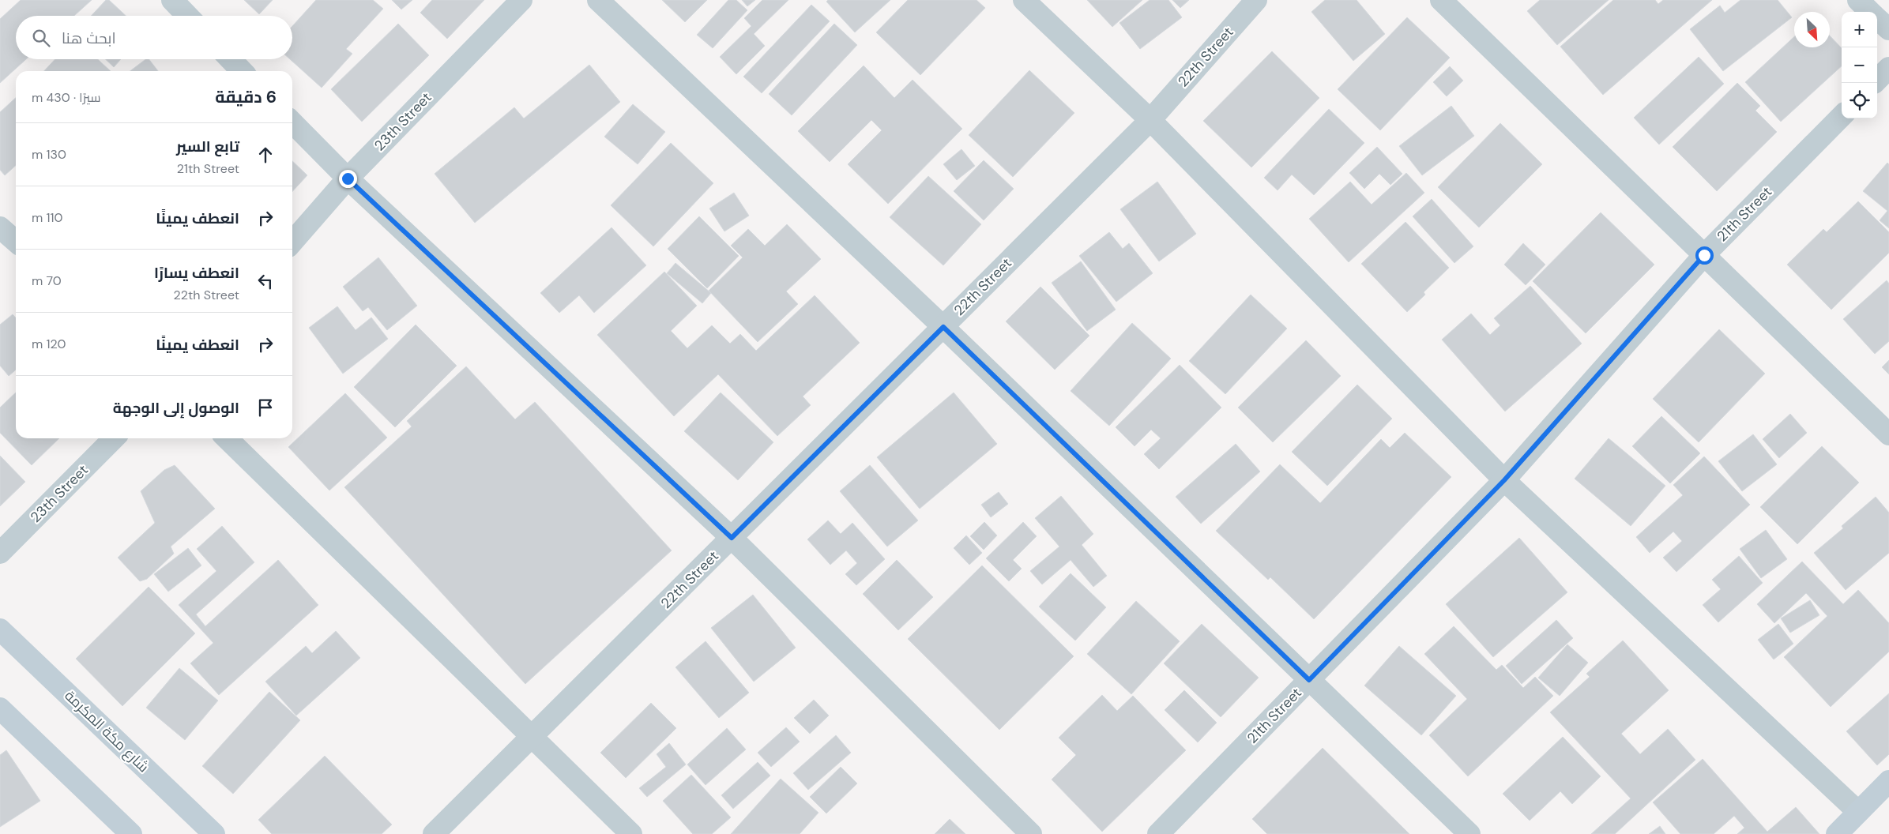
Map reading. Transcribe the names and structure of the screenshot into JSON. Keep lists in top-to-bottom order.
{
  "streets": {
    "main road": ["شارع مكة المكرمة"],
    "street": ["22th Street", "23th Street", "21th Street"]
  },
  "north": "bottom right",
  "page": {
    "map_buttons": ["+", "−"],
    "search": "ابحث هنا",
    "heading": ["6 دقيقة", "سيرًا · 430 m"],
    "list": [
      ["تابع السير", "21th Street", "130 m"],
      ["انعطف يمينًا", "110 m"],
      ["انعطف يسارًا", "22th Street", "70 m"],
      ["انعطف يمينًا", "120 m"],
      "الوصول إلى الوجهة"
    ]
  }
}
